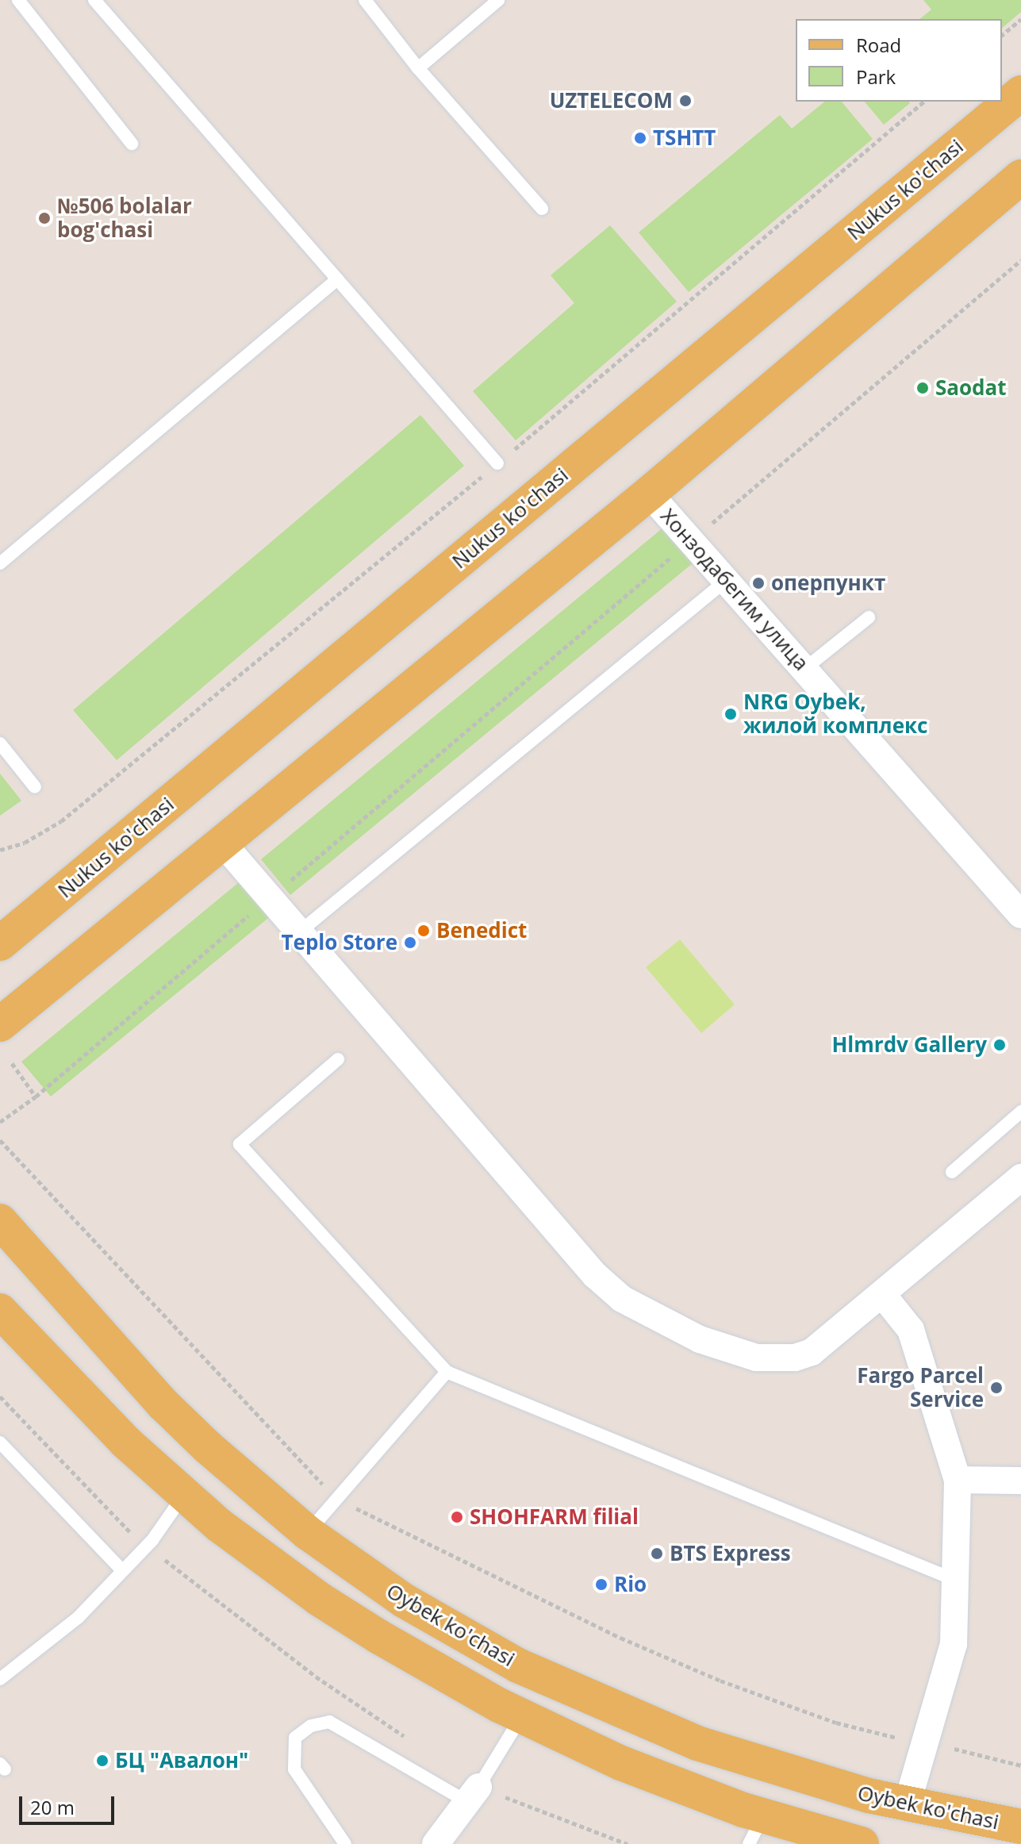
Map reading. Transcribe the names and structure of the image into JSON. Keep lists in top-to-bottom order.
{
  "streets": {
    "main road": ["Nukus ko'chasi", "Oybek ko'chasi"],
    "street": ["Хонзодабегим улица"]
  },
  "places": [
    "UZTELECOM",
    "TSHTT",
    "№506 bolalar bog'chasi",
    "Saodat",
    "оперпункт",
    "NRG Oybek, жилой комплекс",
    "Benedict",
    "Teplo Store",
    "Hlmrdv Gallery",
    "Fargo Parcel Service",
    "SHOHFARM filial",
    "BTS Express",
    "Rio",
    "БЦ \"Авалон\""
  ],
  "legend": ["Road", "Park"],
  "scale_bar": "20 m"
}
